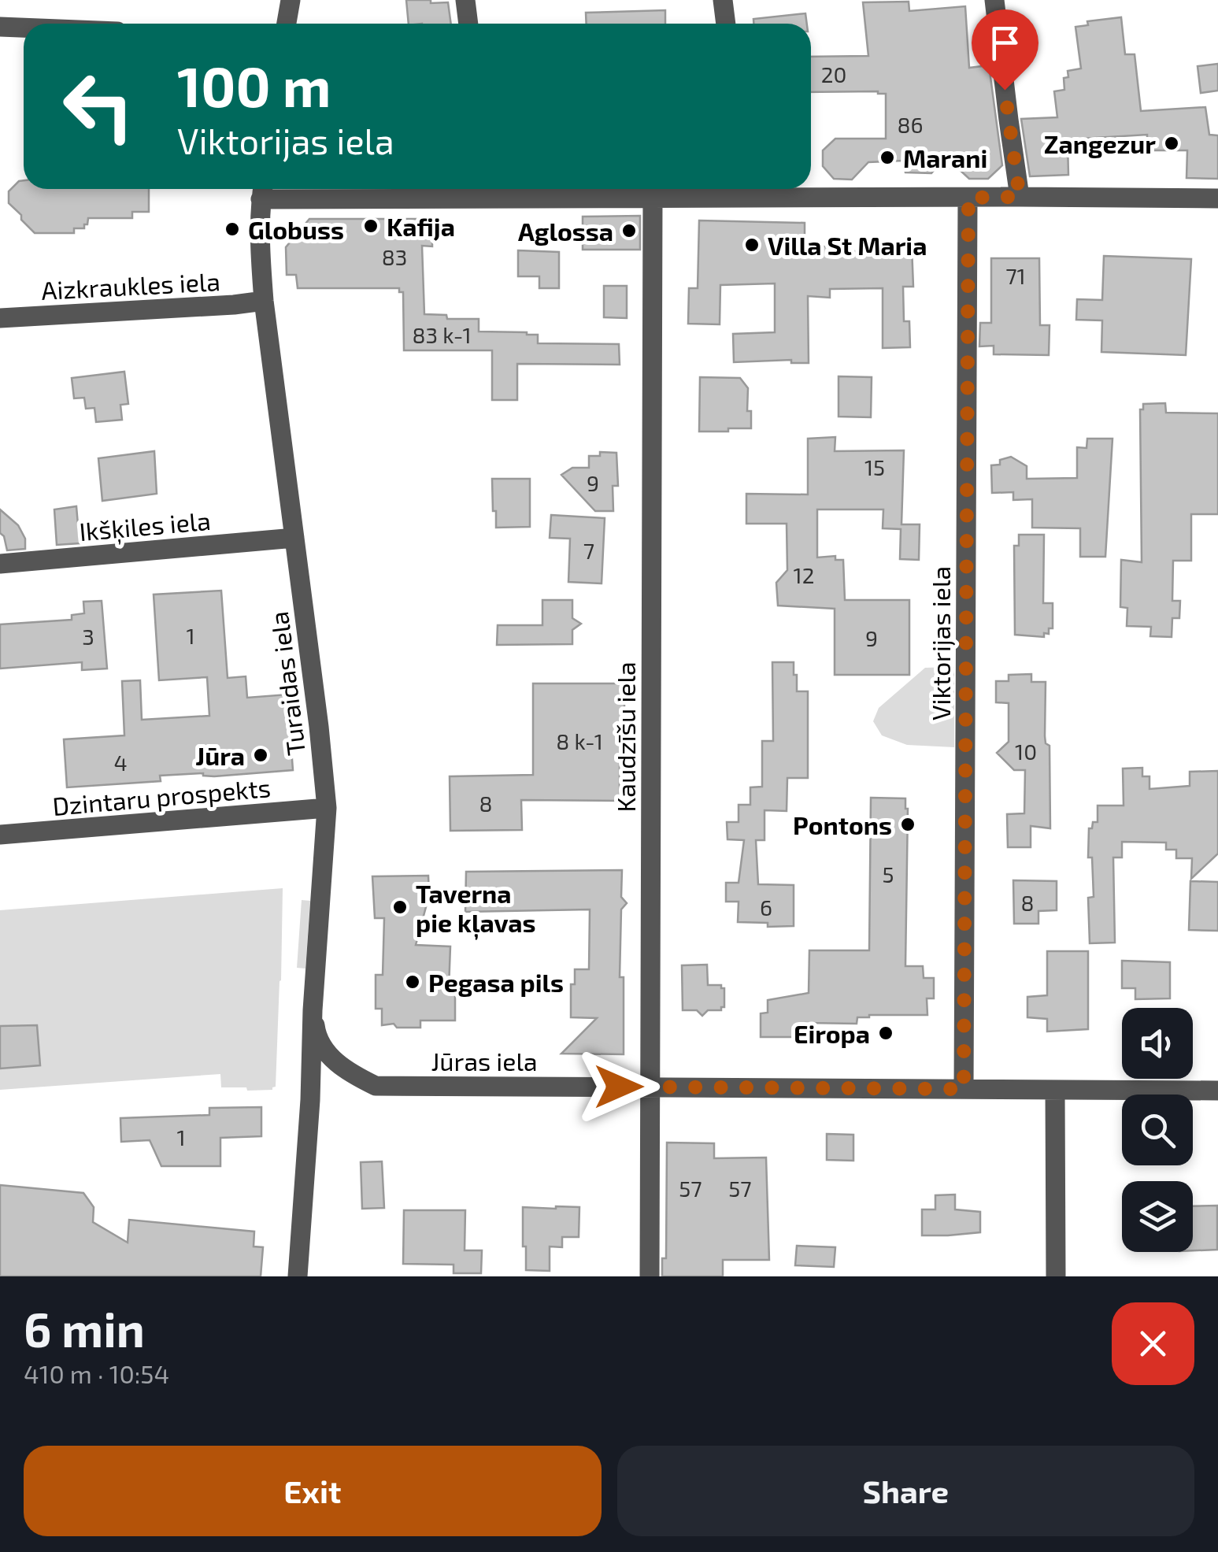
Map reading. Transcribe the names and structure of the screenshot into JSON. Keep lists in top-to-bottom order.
{
  "streets": {
    "street": [
      "Aizkraukles iela",
      "Ikšķiles iela",
      "Viktorijas iela",
      "Turaidas iela",
      "Kaudzīšu iela",
      "Dzintaru prospekts",
      "Jūras iela"
    ]
  },
  "crossings": [
    ["Aizkraukles iela", "Turaidas iela"],
    ["Ikšķiles iela", "Turaidas iela"],
    ["Viktorijas iela", "Jūras iela"],
    ["Turaidas iela", "Dzintaru prospekts"],
    ["Turaidas iela", "Jūras iela"],
    ["Kaudzīšu iela", "Jūras iela"]
  ],
  "places": [
    "Zangezur",
    "Marani",
    "Kafija",
    "Globuss",
    "Aglossa",
    "Villa St Maria",
    "Jūra",
    "Pontons",
    "Taverna pie kļavas",
    "Pegasa pils",
    "Eiropa"
  ],
  "house_numbers": [
    "20",
    "86",
    "83",
    "71",
    "83 k-1",
    "15",
    "9",
    "7",
    "12",
    "1",
    "3",
    "9",
    "8 k-1",
    "10",
    "4",
    "8",
    "5",
    "8",
    "6",
    "1",
    "57",
    "57"
  ],
  "page": {
    "turn": ["100 m", "Viktorijas iela"],
    "heading": ["6 min", "410 m · 10:54"],
    "buttons": ["Exit", "Share"]
  }
}
